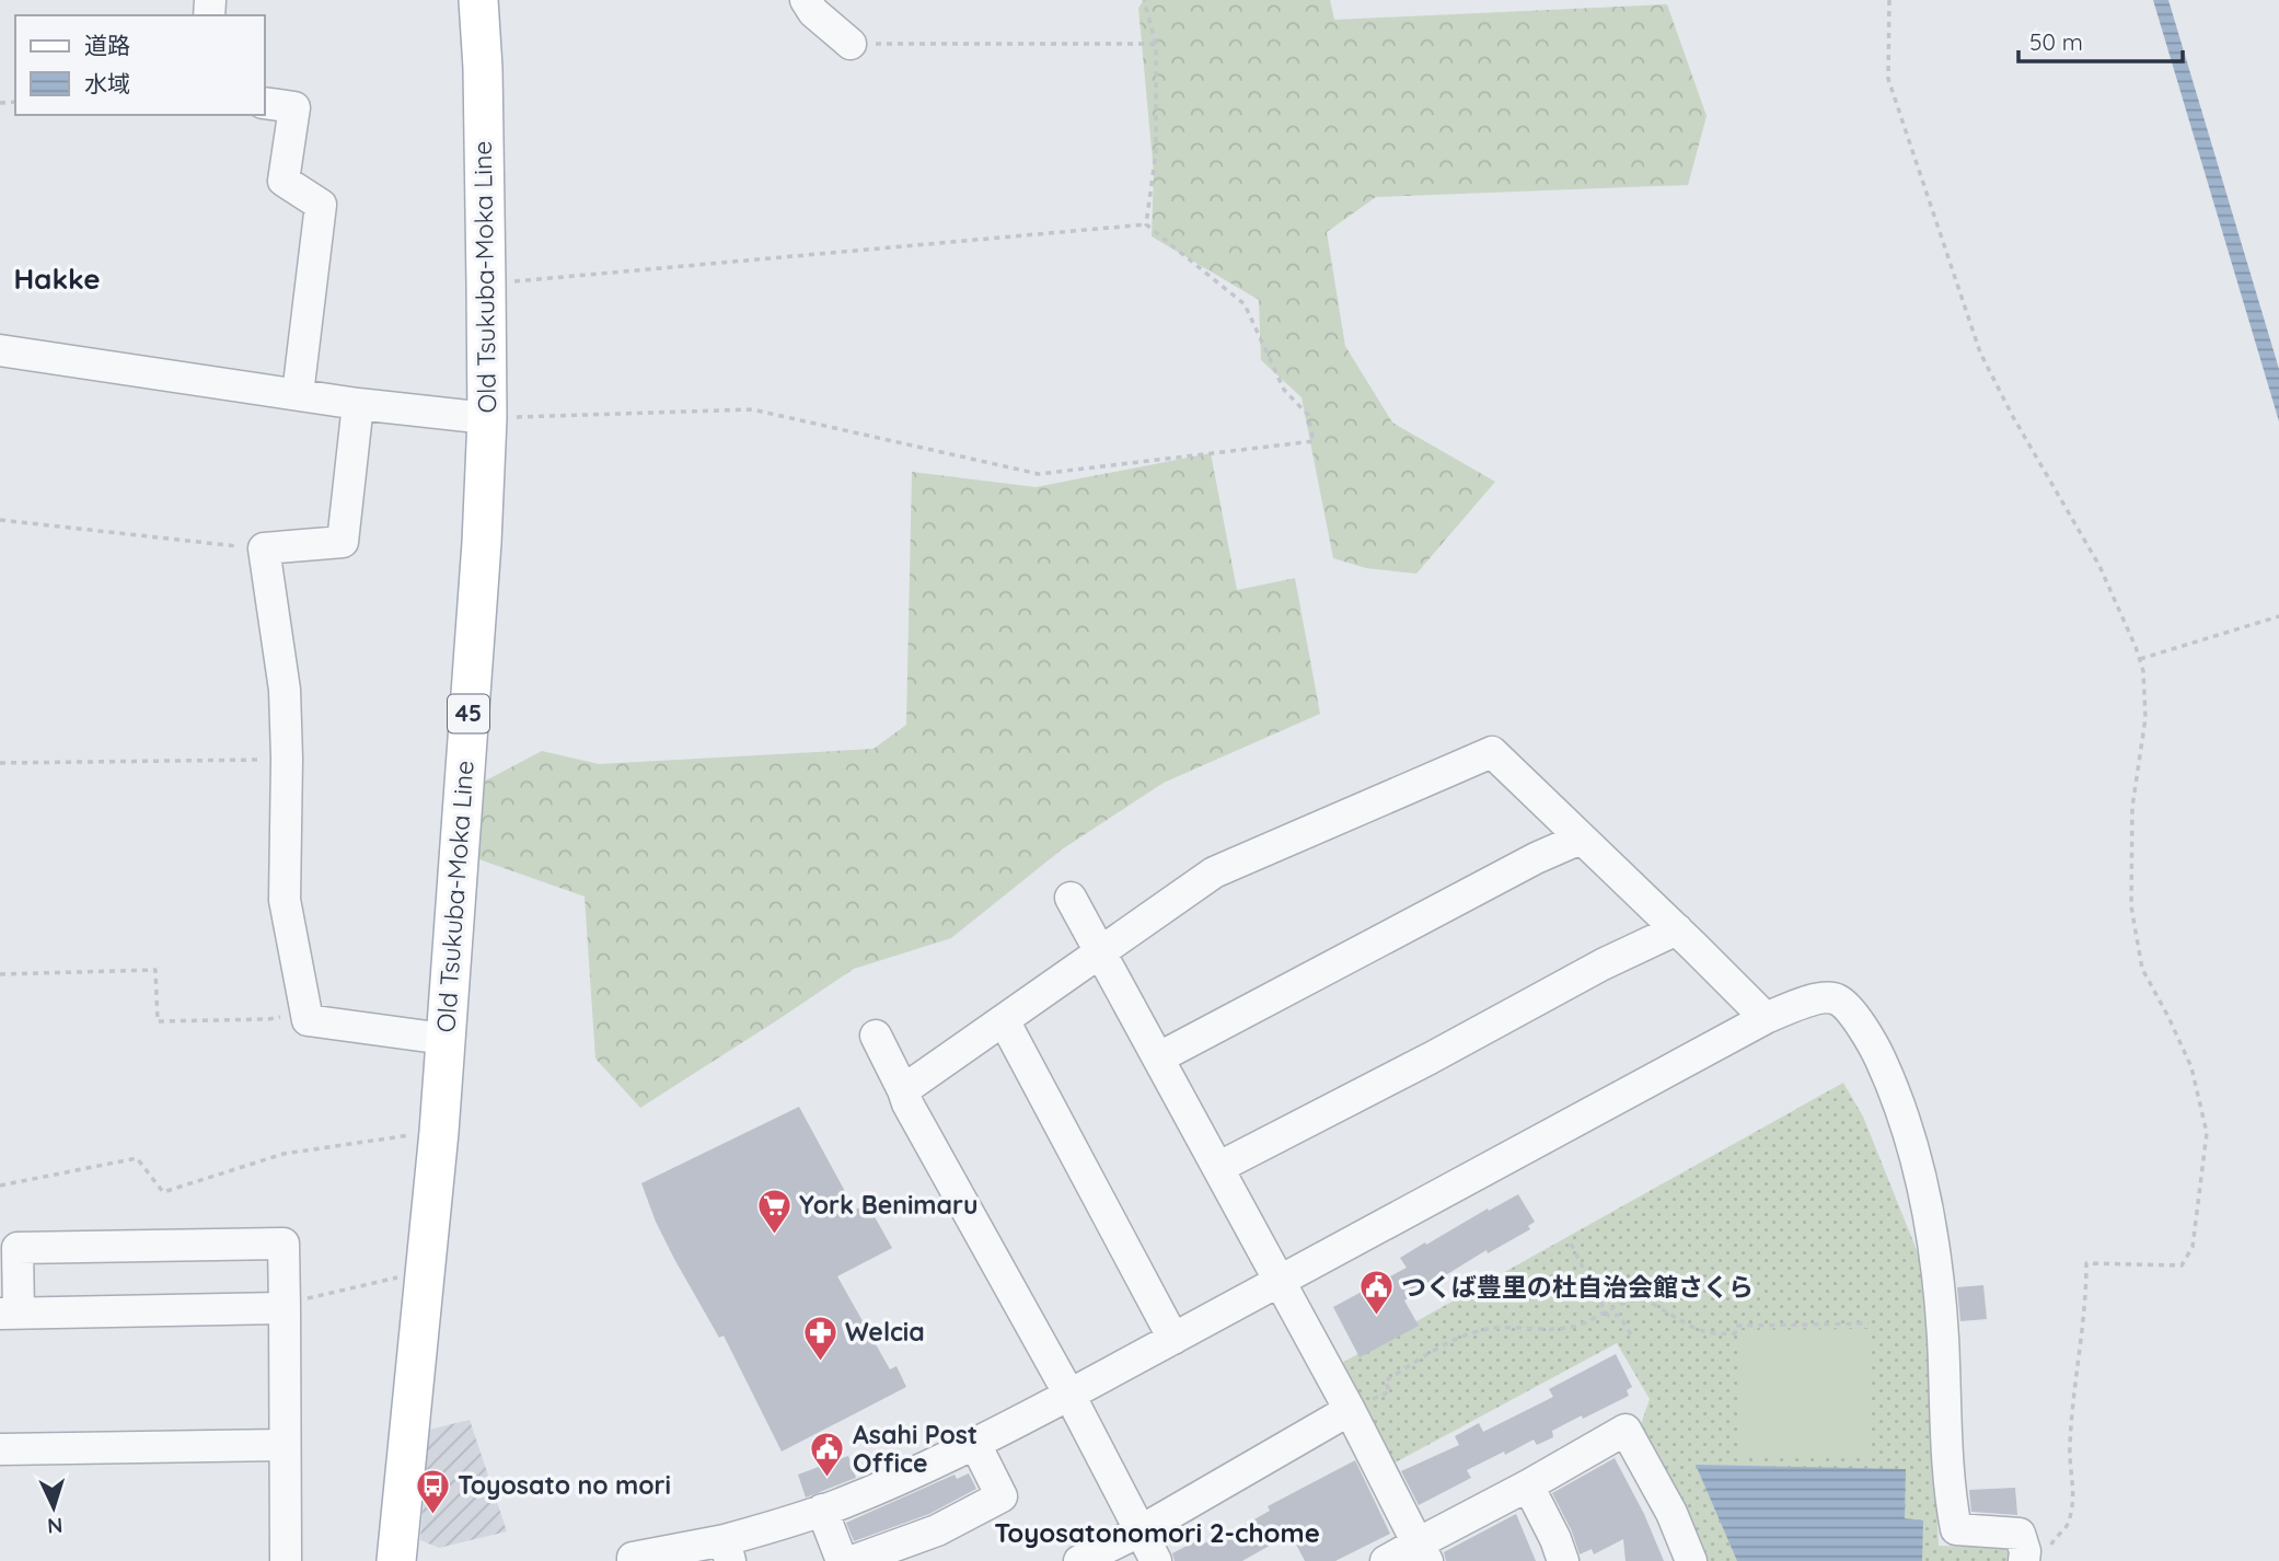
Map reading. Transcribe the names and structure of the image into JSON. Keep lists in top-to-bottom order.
{
  "streets": {
    "main road": ["Old Tsukuba-Moka Line", "45"]
  },
  "districts": ["Hakke", "Toyosatonomori 2-chome"],
  "places": {
    "supermarket": ["York Benimaru"],
    "public building": ["つくば豊里の杜自治会館さくら", "Asahi Post Office"],
    "pharmacy": ["Welcia"],
    "bus stop": ["Toyosato no mori"]
  },
  "legend": ["道路", "水域"],
  "scale_bar": "50 m",
  "north": "bottom"
}
